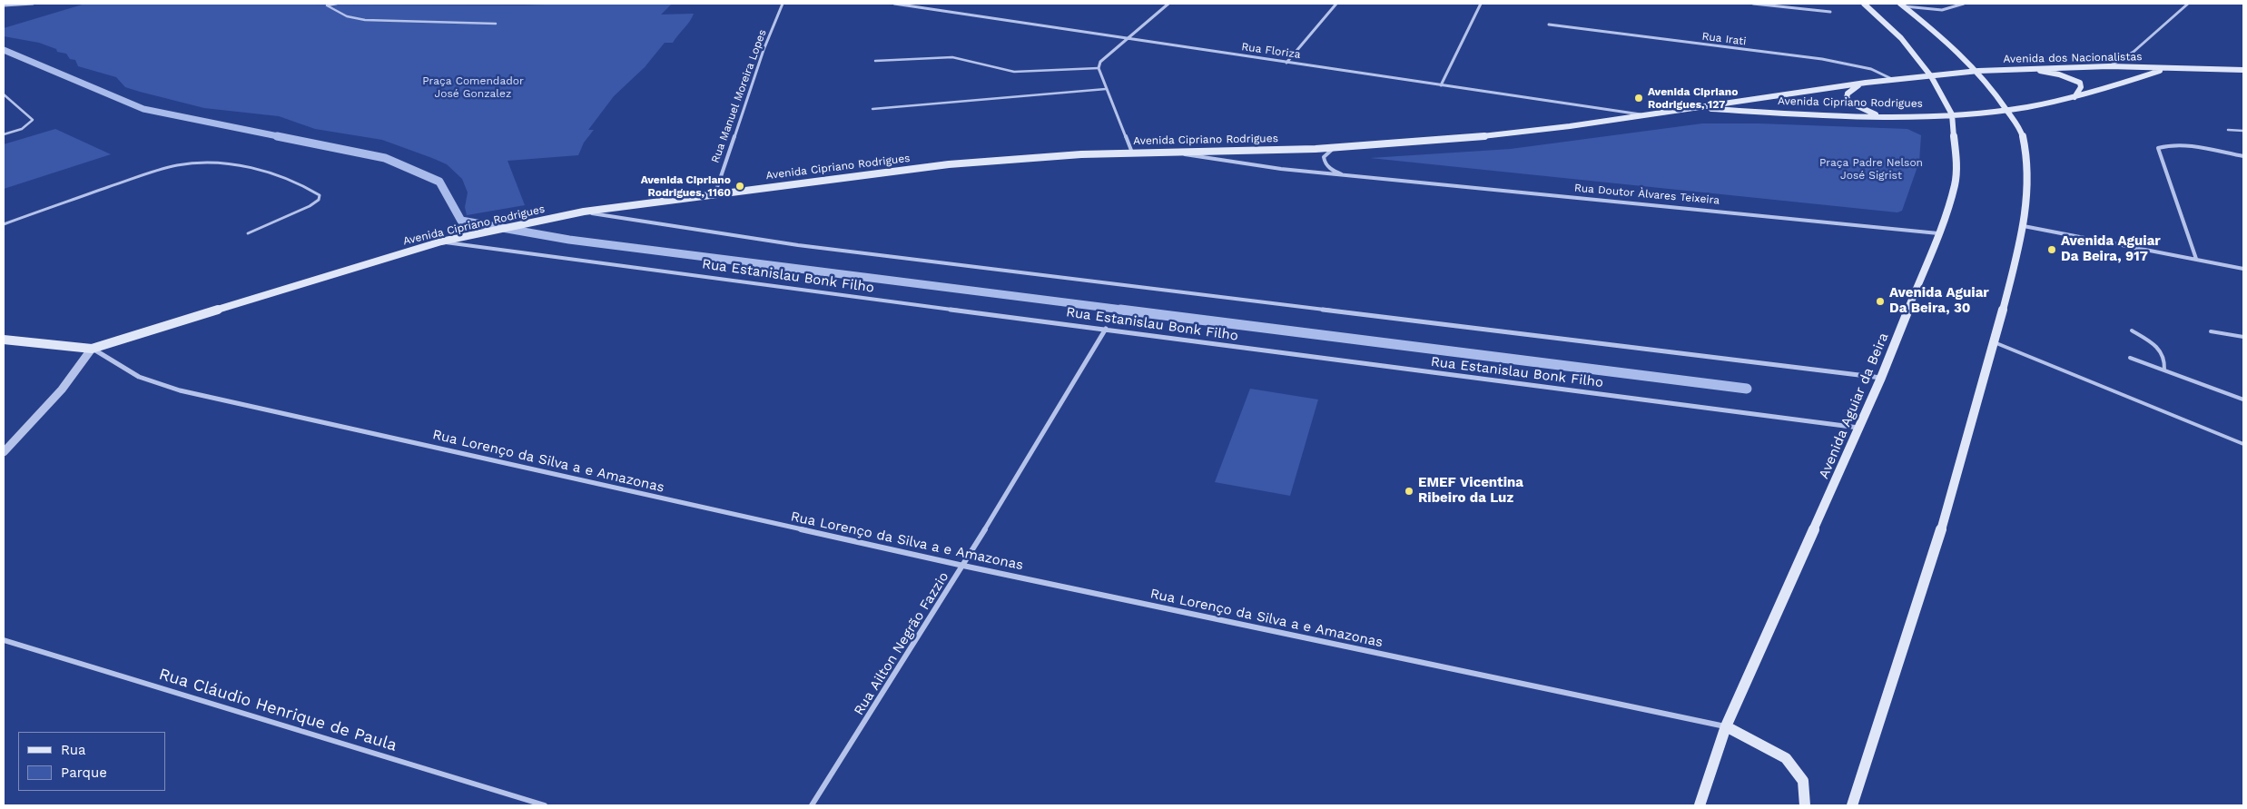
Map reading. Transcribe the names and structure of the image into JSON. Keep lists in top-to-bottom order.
{
  "streets": {
    "main road": ["Avenida dos Nacionalistas", "Avenida Cipriano Rodrigues", "Avenida Aguiar da Beira"],
    "street": [
      "Rua Irati",
      "Rua Floriza",
      "Rua Manuel Moreira Lopes",
      "Rua Doutor Àlvares Teixeira",
      "Rua Estanislau Bonk Filho",
      "Rua Lorenço da Silva a e Amazonas",
      "Rua Ailton Negrão Fazzio",
      "Rua Cláudio Henrique de Paula"
    ]
  },
  "crossings": [
    ["Rua Irati", "Avenida Cipriano Rodrigues"],
    ["Rua Floriza", "Avenida Cipriano Rodrigues"],
    ["Avenida dos Nacionalistas", "Avenida Cipriano Rodrigues"],
    ["Rua Manuel Moreira Lopes", "Avenida Cipriano Rodrigues"],
    ["Avenida Cipriano Rodrigues", "Rua Doutor Àlvares Teixeira"],
    ["Avenida Cipriano Rodrigues", "Rua Estanislau Bonk Filho"],
    ["Avenida Cipriano Rodrigues", "Avenida Aguiar da Beira"],
    ["Avenida Cipriano Rodrigues", "Rua Lorenço da Silva a e Amazonas"],
    ["Rua Doutor Àlvares Teixeira", "Avenida Aguiar da Beira"],
    ["Rua Estanislau Bonk Filho", "Avenida Aguiar da Beira"],
    ["Rua Estanislau Bonk Filho", "Rua Ailton Negrão Fazzio"],
    ["Avenida Aguiar da Beira", "Rua Lorenço da Silva a e Amazonas"],
    ["Rua Lorenço da Silva a e Amazonas", "Rua Ailton Negrão Fazzio"]
  ],
  "parks": ["Praça Comendador José Gonzalez", "Praça Padre Nelson José Sigrist"],
  "places": [
    "Avenida Cipriano Rodrigues, 127",
    "Avenida Cipriano Rodrigues, 1160",
    "Avenida Aguiar Da Beira, 917",
    "Avenida Aguiar Da Beira, 30",
    "EMEF Vicentina Ribeiro da Luz"
  ],
  "legend": ["Rua", "Parque"]
}
